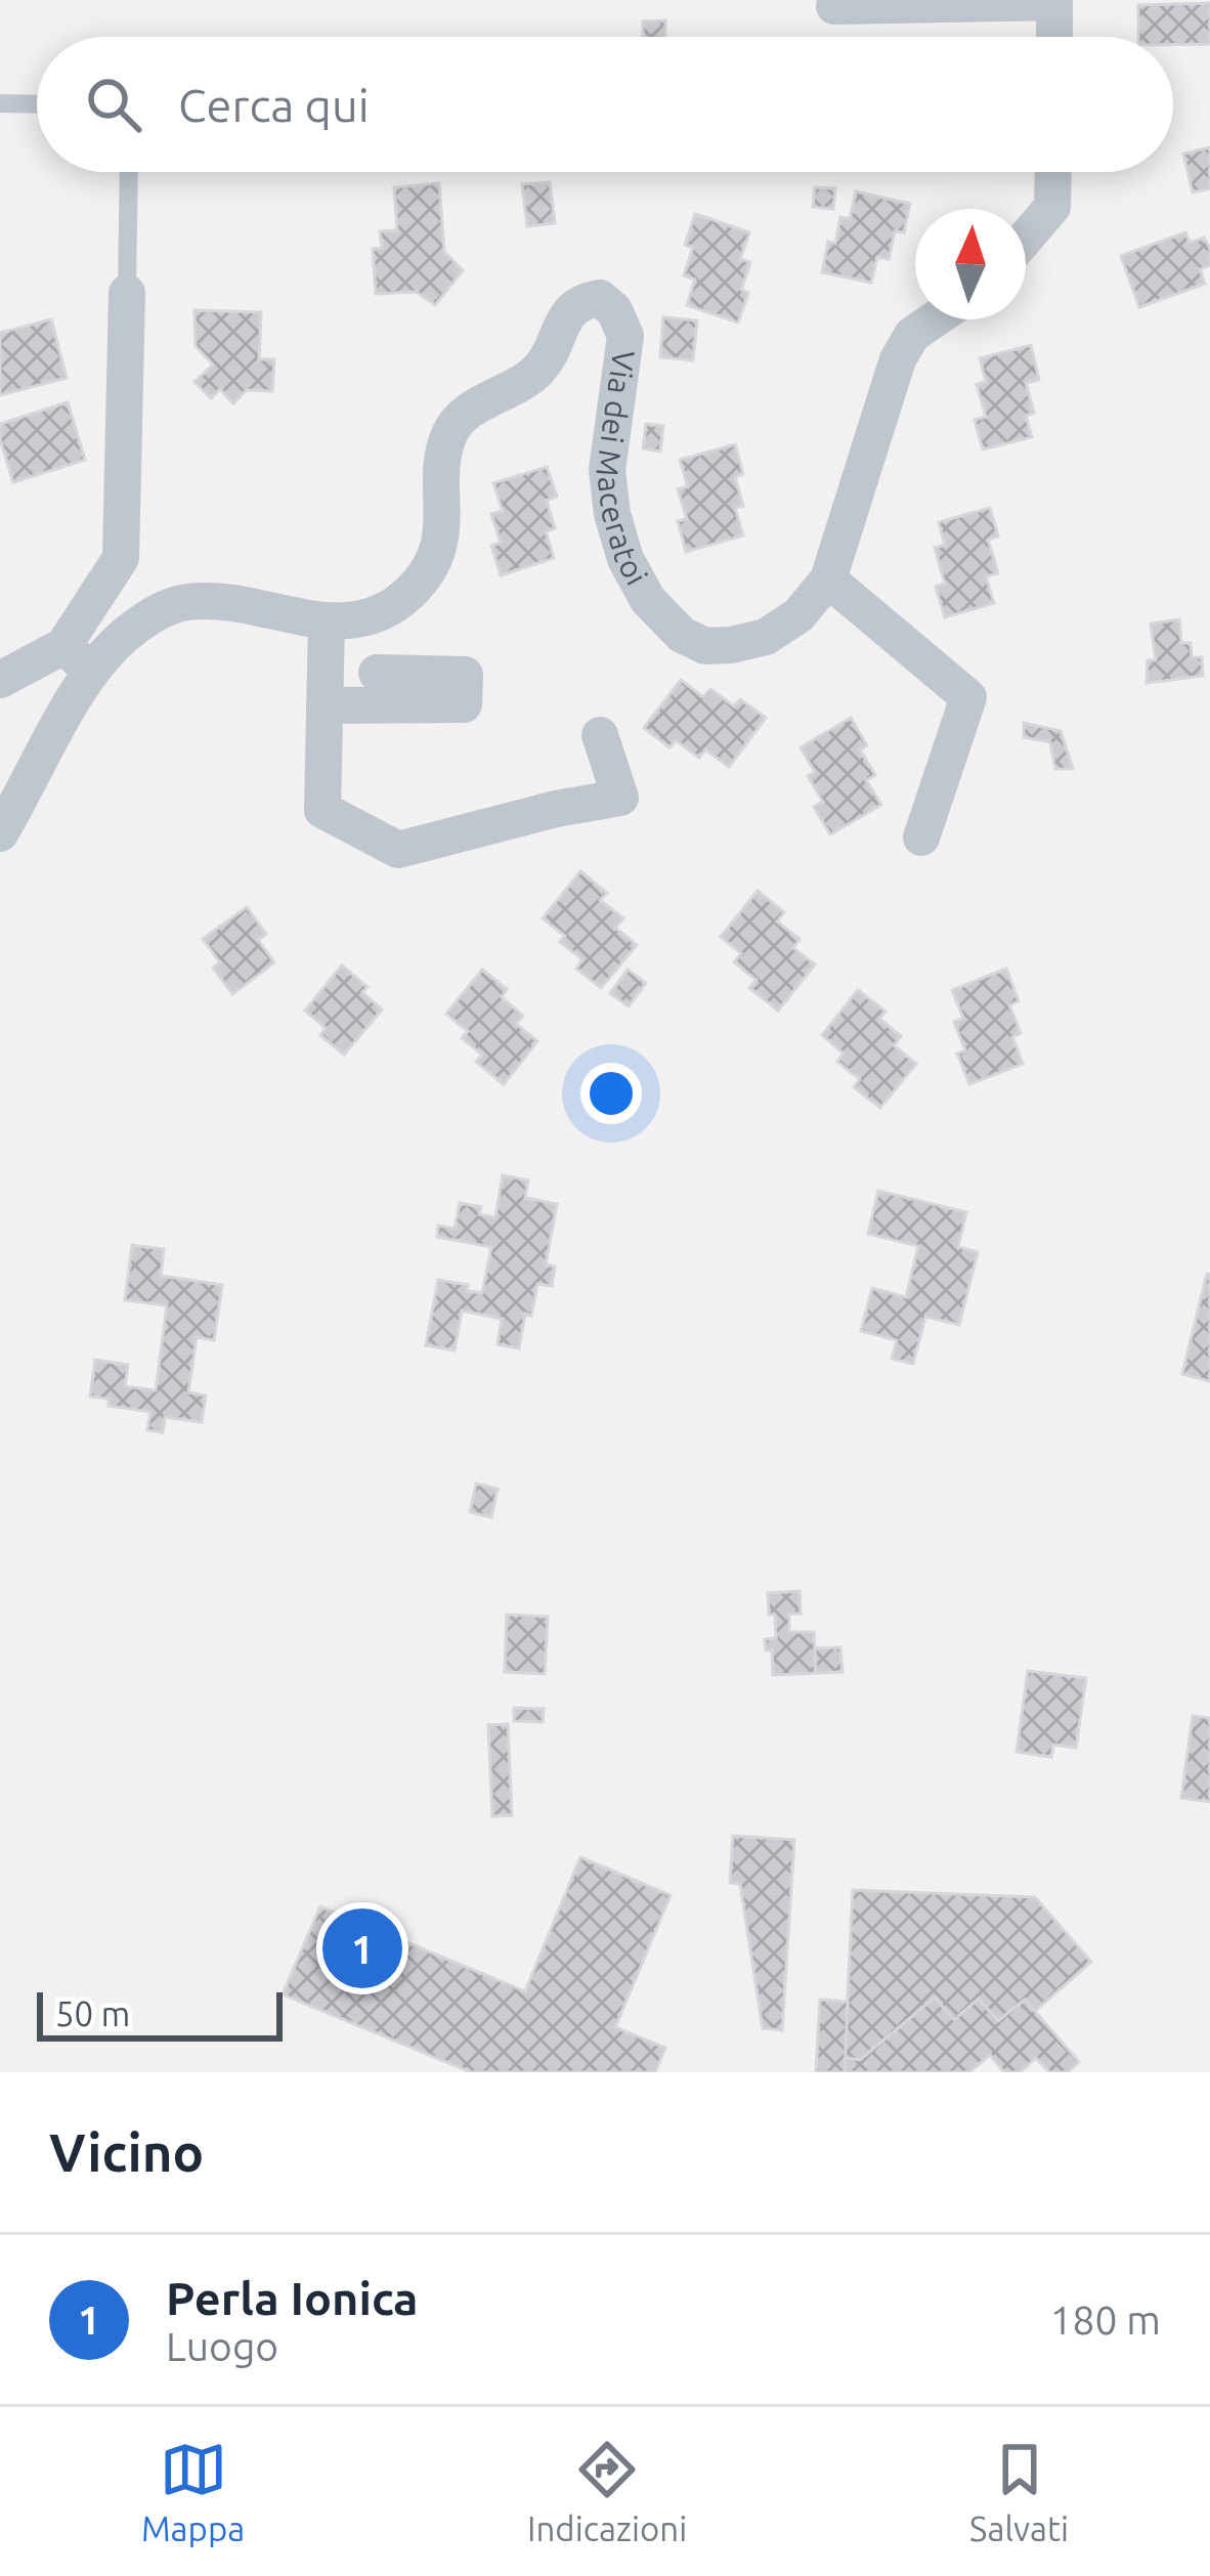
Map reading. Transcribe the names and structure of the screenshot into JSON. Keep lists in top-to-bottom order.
{
  "streets": {
    "street": ["Via dei Maceratoi"]
  },
  "scale_bar": "50 m",
  "north": "top",
  "page": {
    "search": "Cerca qui",
    "pins": "1",
    "scale": "50 m",
    "heading": "Vicino",
    "list": [
      {
        "mark": "1",
        "name": "Perla Ionica",
        "note": "Luogo",
        "value": "180 m"
      }
    ],
    "nav": ["Mappa", "Indicazioni", "Salvati"]
  }
}
